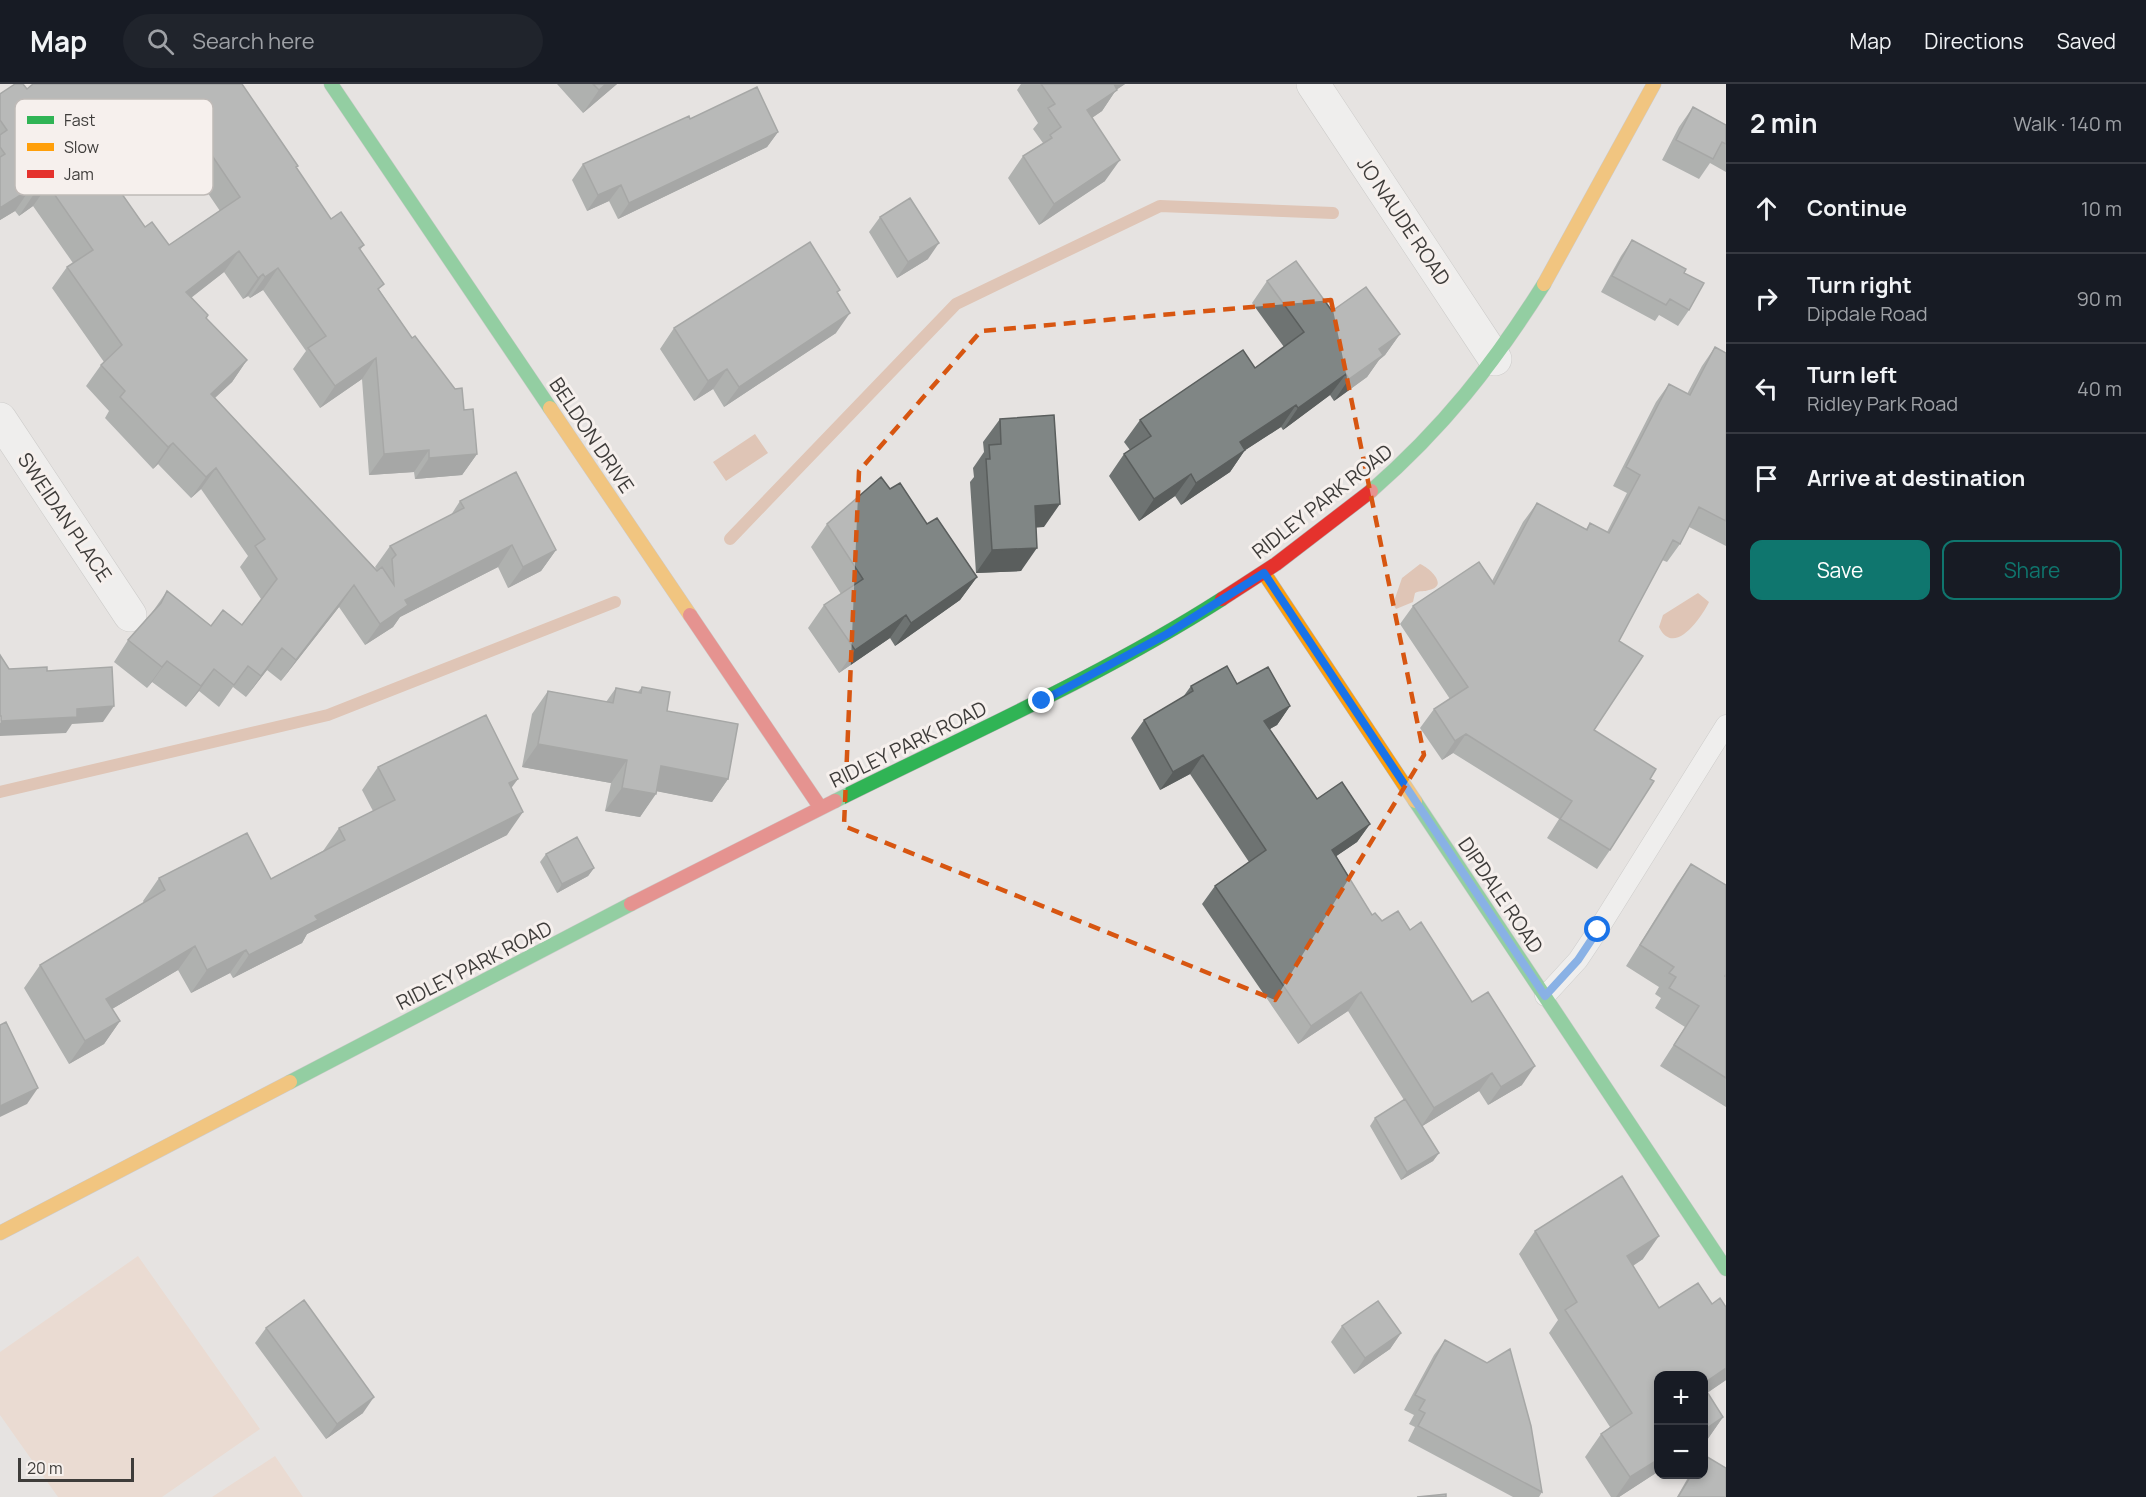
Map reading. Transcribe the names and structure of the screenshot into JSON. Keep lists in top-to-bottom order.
{
  "streets": {
    "street": [
      "JO NAUDE ROAD",
      "BELDON DRIVE",
      "RIDLEY PARK ROAD",
      "SWEIDAN PLACE",
      "DIPDALE ROAD"
    ]
  },
  "crossings": [
    ["JO NAUDE ROAD", "RIDLEY PARK ROAD"],
    ["BELDON DRIVE", "RIDLEY PARK ROAD"],
    ["RIDLEY PARK ROAD", "DIPDALE ROAD"]
  ],
  "legend": ["Fast", "Slow", "Jam"],
  "scale_bar": "20 m",
  "page": {
    "header": "Map",
    "search": "Search here",
    "nav": ["Map", "Directions", "Saved"],
    "heading": ["2 min", "Walk · 140 m"],
    "list": [
      ["Continue", "10 m"],
      ["Turn right", "Dipdale Road", "90 m"],
      ["Turn left", "Ridley Park Road", "40 m"],
      "Arrive at destination"
    ],
    "buttons": ["Save", "Share"],
    "map_buttons": ["+", "−"],
    "scale": "20 m"
  }
}
